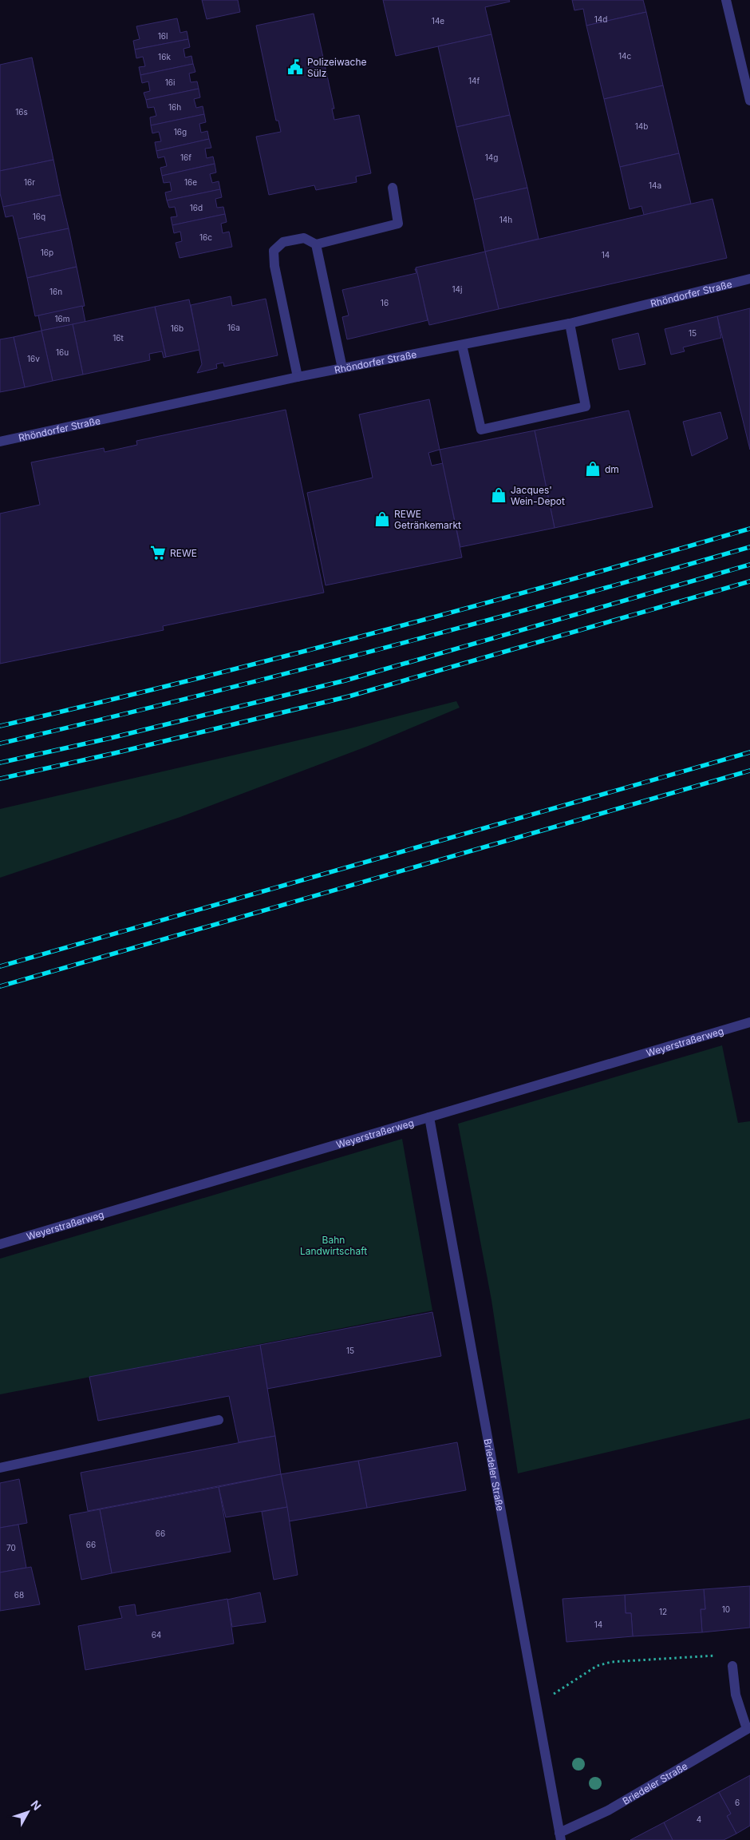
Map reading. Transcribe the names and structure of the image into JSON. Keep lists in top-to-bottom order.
{
  "streets": {
    "street": ["Rhöndorfer Straße", "Weyerstraßerweg", "Briedeler Straße"]
  },
  "crossings": [
    ["Weyerstraßerweg", "Briedeler Straße"]
  ],
  "parks": ["Bahn Landwirtschaft"],
  "places": {
    "public building": ["Polizeiwache Sülz"],
    "shop": ["dm", "Jacques' Wein-Depot", "REWE Getränkemarkt"],
    "supermarket": ["REWE"]
  },
  "house_numbers": [
    "14d",
    "14e",
    "16l",
    "14c",
    "16k",
    "14f",
    "16i",
    "16h",
    "16s",
    "14b",
    "16g",
    "16f",
    "14g",
    "16r",
    "16e",
    "14a",
    "16d",
    "16q",
    "14h",
    "16c",
    "16p",
    "14",
    "14j",
    "16n",
    "16",
    "16m",
    "16a",
    "16b",
    "15",
    "16t",
    "16u",
    "16v",
    "15",
    "66",
    "66",
    "70",
    "68",
    "10",
    "12",
    "14",
    "64",
    "6",
    "4"
  ],
  "north": "top right"
}
